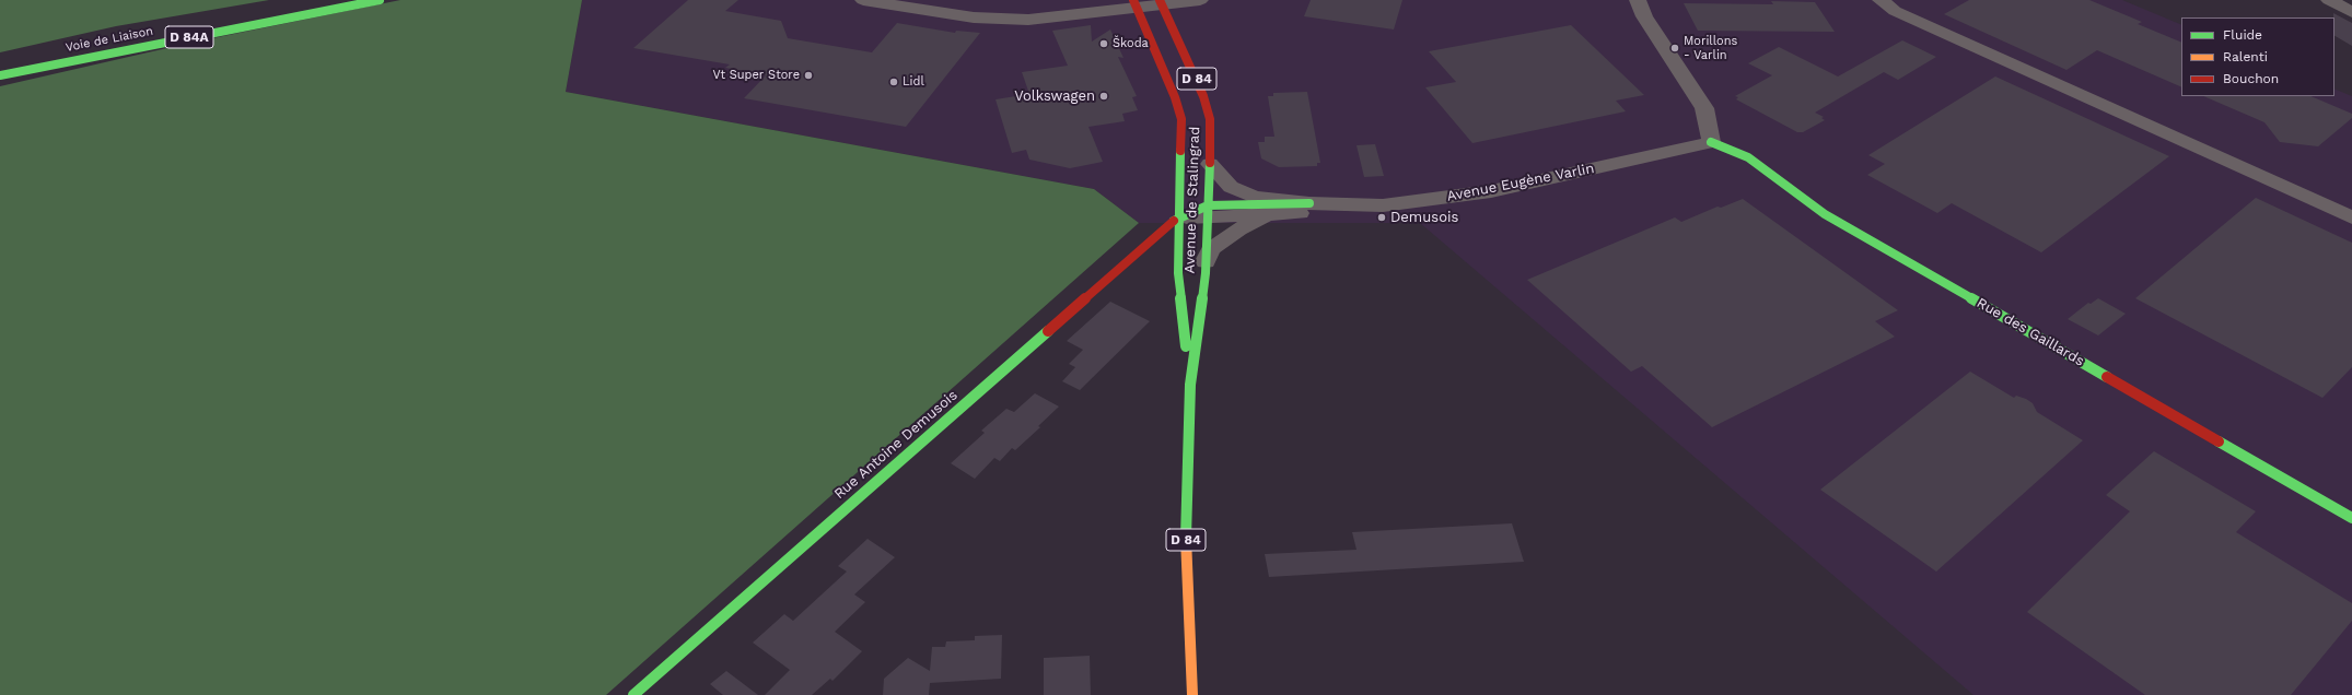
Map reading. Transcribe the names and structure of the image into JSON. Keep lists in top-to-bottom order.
{
  "streets": {
    "main road": [
      "D 84A",
      "Voie de Liaison",
      "D 84",
      "Avenue de Stalingrad",
      "Rue des Gaillards",
      "Rue Antoine Demusois"
    ],
    "street": ["Avenue Eugène Varlin"]
  },
  "crossings": [
    ["Avenue Eugène Varlin", "Avenue de Stalingrad"],
    ["Avenue Eugène Varlin", "Rue des Gaillards"],
    ["Avenue de Stalingrad", "Rue Antoine Demusois"]
  ],
  "places": [
    "Škoda",
    "Morillons - Varlin",
    "Vt Super Store",
    "Lidl",
    "Volkswagen",
    "Demusois"
  ],
  "legend": ["Fluide", "Ralenti", "Bouchon"]
}
